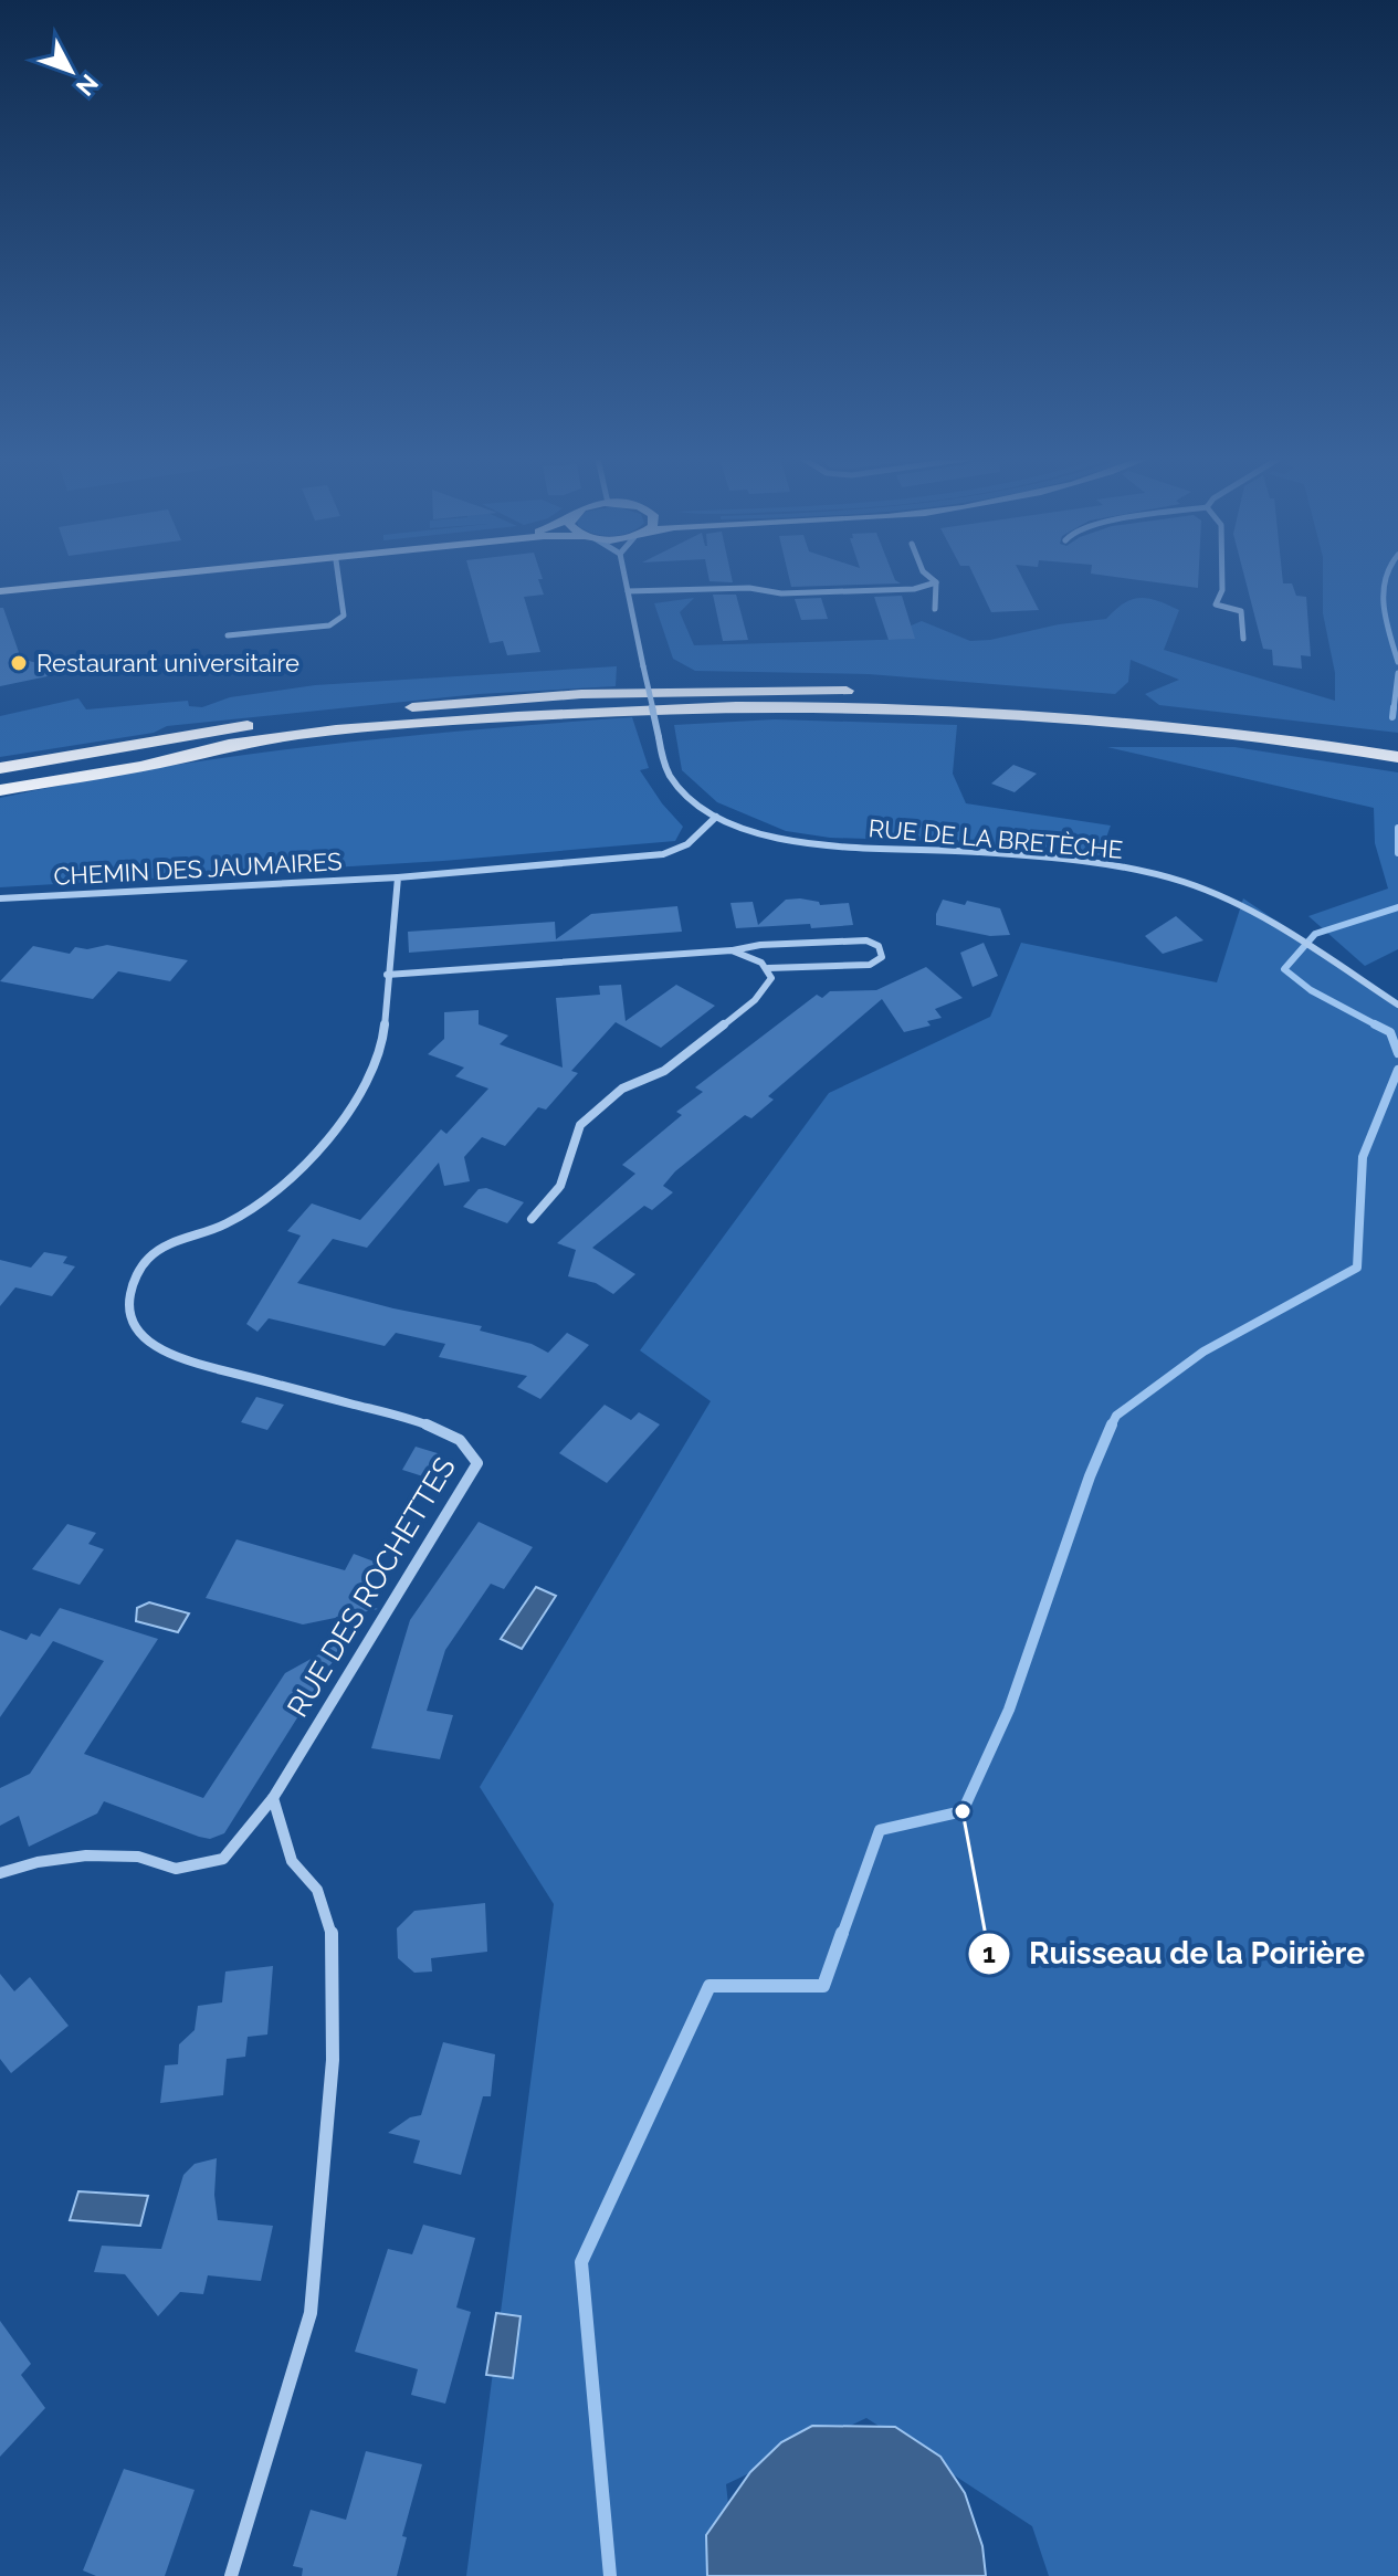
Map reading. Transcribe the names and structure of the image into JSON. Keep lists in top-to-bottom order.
{
  "streets": {
    "street": ["RUE DE LA BRETÈCHE", "CHEMIN DES JAUMAIRES", "RUE DES ROCHETTES"]
  },
  "crossings": [
    ["CHEMIN DES JAUMAIRES", "RUE DES ROCHETTES"]
  ],
  "places": ["Restaurant universitaire", "Ruisseau de la Poirière"],
  "north": "bottom right"
}
